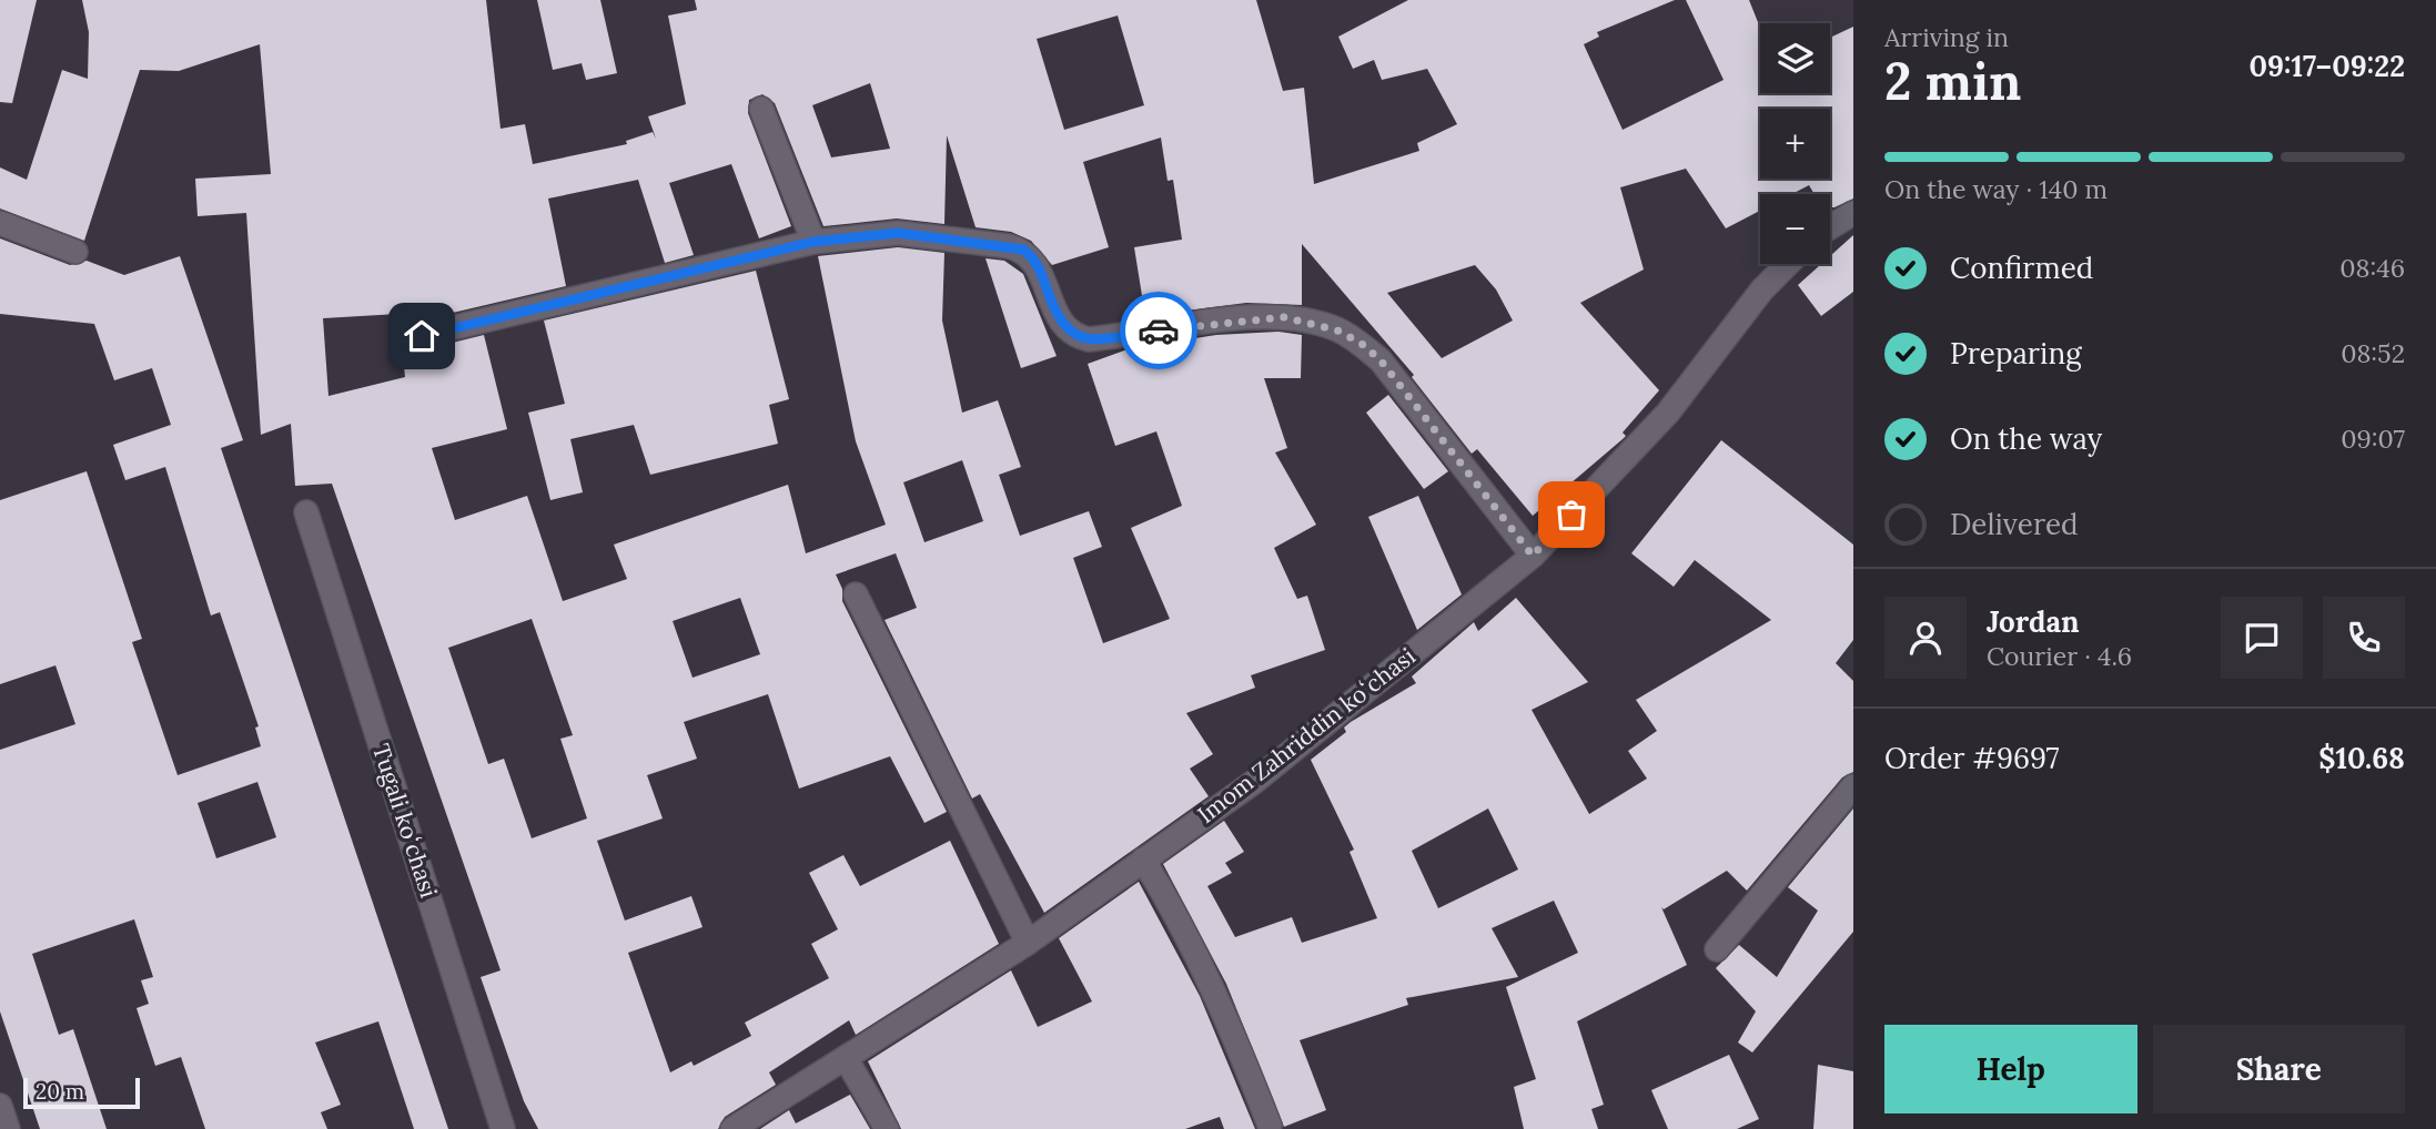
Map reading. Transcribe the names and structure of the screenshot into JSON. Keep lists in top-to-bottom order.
{
  "streets": {
    "street": ["Imom Zahriddin koʻchasi", "Tugali koʻchasi"]
  },
  "scale_bar": "20 m",
  "page": {
    "heading": ["2 min", "Arriving in", "09:17–09:22"],
    "panel": [
      "Jordan",
      "Courier · 4.6",
      "Order #9697",
      "$10.68"
    ],
    "map_buttons": ["+", "−"],
    "bar": "On the way · 140 m",
    "list": [
      ["Confirmed", "08:46"],
      ["Preparing", "08:52"],
      ["On the way", "09:07"],
      "Delivered"
    ],
    "buttons": ["Help", "Share"],
    "scale": "20 m"
  }
}
